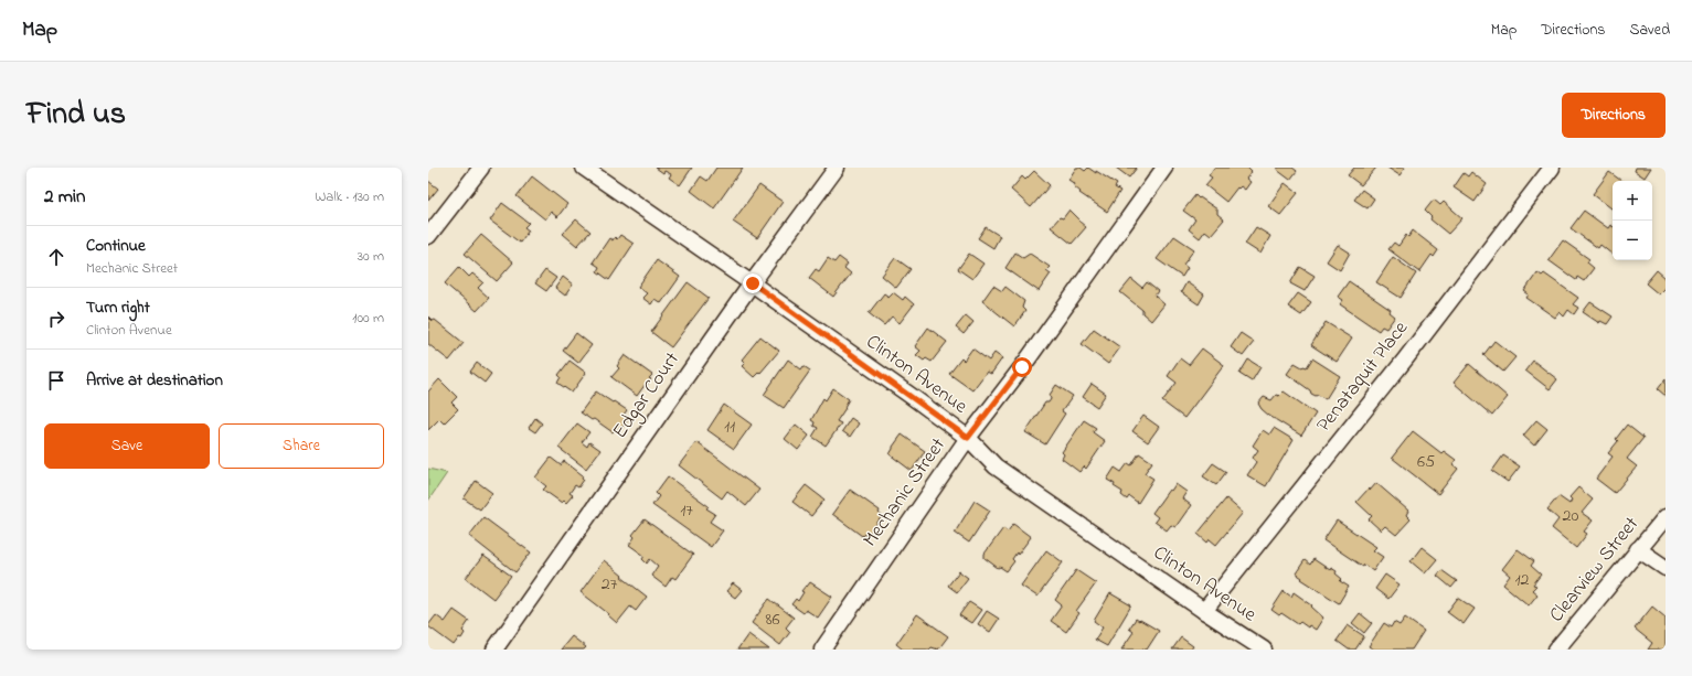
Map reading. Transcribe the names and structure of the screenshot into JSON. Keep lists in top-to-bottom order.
{
  "streets": {
    "street": [
      "Clinton Avenue",
      "Penataquit Place",
      "Edgar Court",
      "Mechanic Street",
      "Clearview Street"
    ]
  },
  "crossings": [
    ["Clinton Avenue", "Penataquit Place"],
    ["Clinton Avenue", "Edgar Court"],
    ["Clinton Avenue", "Mechanic Street"]
  ],
  "house_numbers": [
    "11",
    "65",
    "17",
    "20",
    "12",
    "27",
    "86"
  ],
  "page": {
    "header": "Map",
    "nav": ["Map", "Directions", "Saved"],
    "title": "Find us",
    "buttons": [
      "Directions",
      ["Save", "Share"]
    ],
    "heading": ["2 min", "Walk · 130 m"],
    "map_buttons": ["+", "−"],
    "list": [
      ["Continue", "Mechanic Street", "30 m"],
      ["Turn right", "Clinton Avenue", "100 m"],
      "Arrive at destination"
    ]
  }
}
